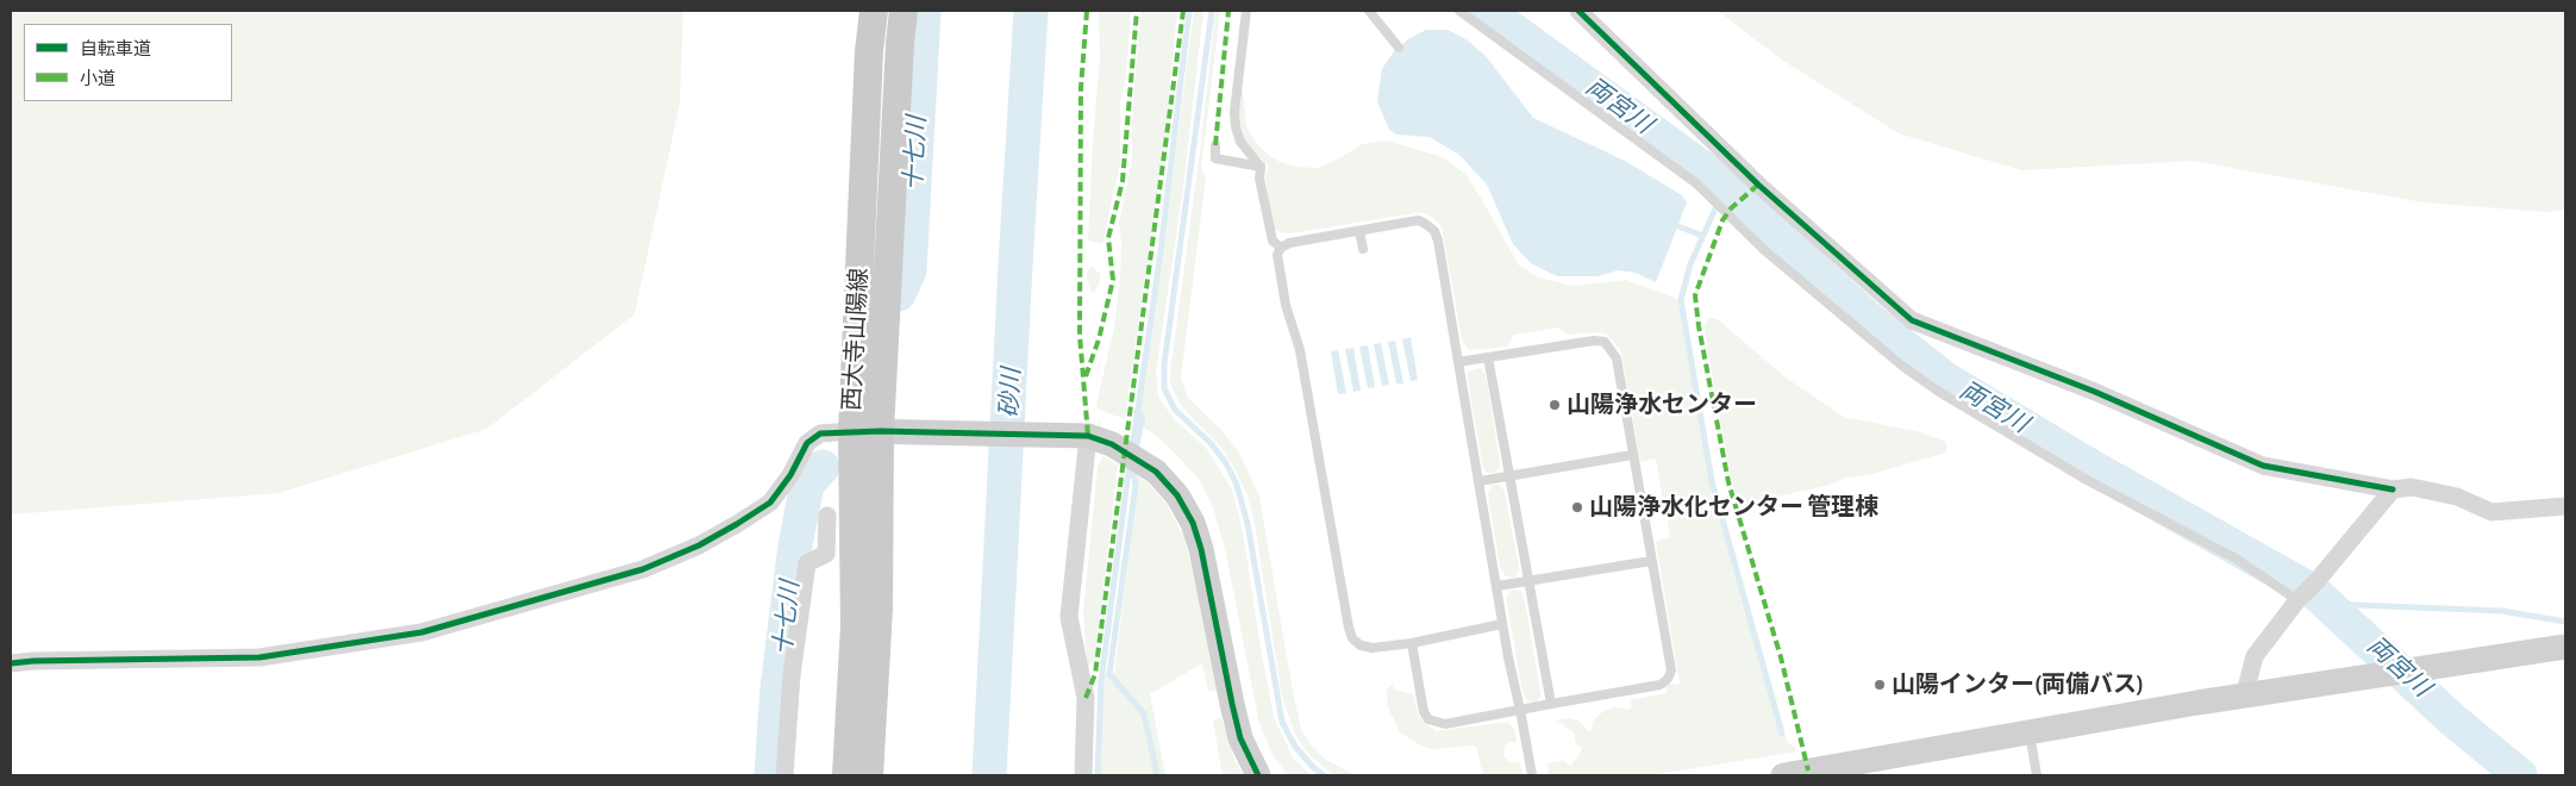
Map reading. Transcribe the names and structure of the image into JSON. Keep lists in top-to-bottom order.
{
  "streets": {
    "main road": ["西大寺山陽線"]
  },
  "water": ["両宮川", "十七川", "砂川"],
  "places": ["山陽浄水センター", "山陽浄水化センター 管理棟", "山陽インター(両備バス)"],
  "legend": ["自転車道", "小道"]
}
